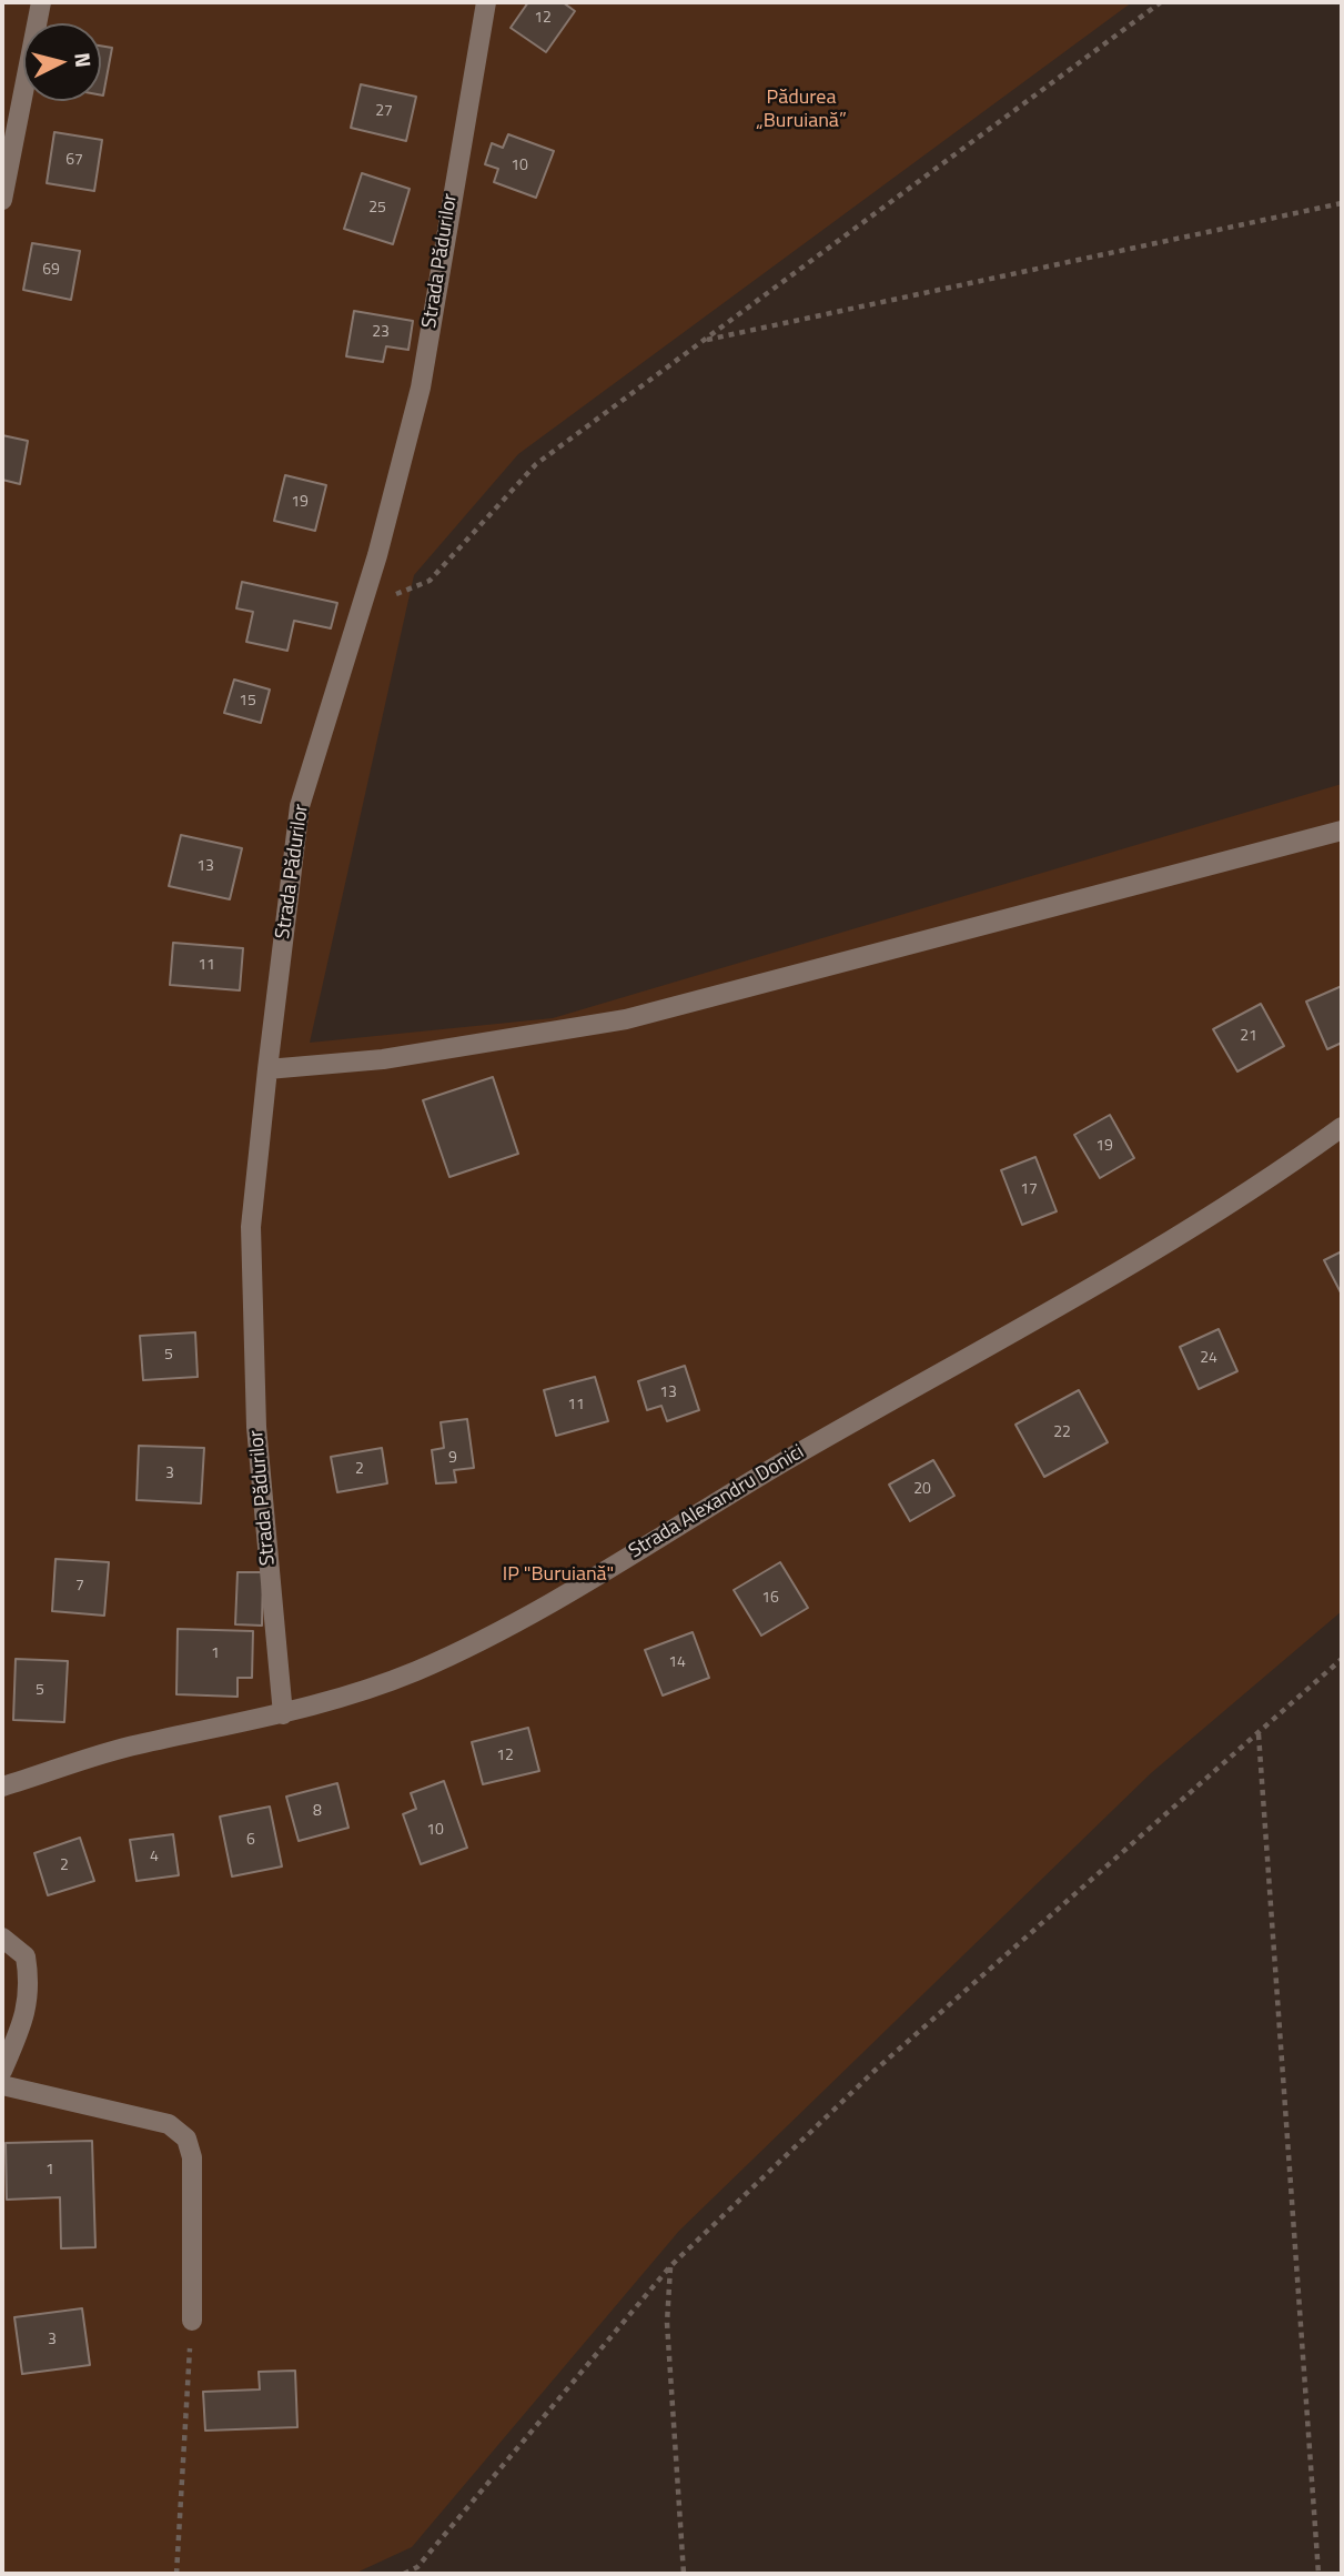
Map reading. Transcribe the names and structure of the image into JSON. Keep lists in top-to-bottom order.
{
  "streets": {
    "street": ["Strada Pădurilor", "Strada Alexandru Donici"]
  },
  "crossings": [
    ["Strada Pădurilor", "Strada Alexandru Donici"]
  ],
  "parks": ["Pădurea „Buruiană”", "IP \"Buruiană\""],
  "house_numbers": [
    "12",
    "27",
    "67",
    "10",
    "25",
    "69",
    "23",
    "19",
    "15",
    "13",
    "11",
    "21",
    "19",
    "17",
    "5",
    "24",
    "13",
    "11",
    "22",
    "9",
    "2",
    "3",
    "20",
    "7",
    "16",
    "1",
    "14",
    "5",
    "12",
    "8",
    "10",
    "6",
    "4",
    "2",
    "1",
    "3"
  ],
  "north": "right"
}
